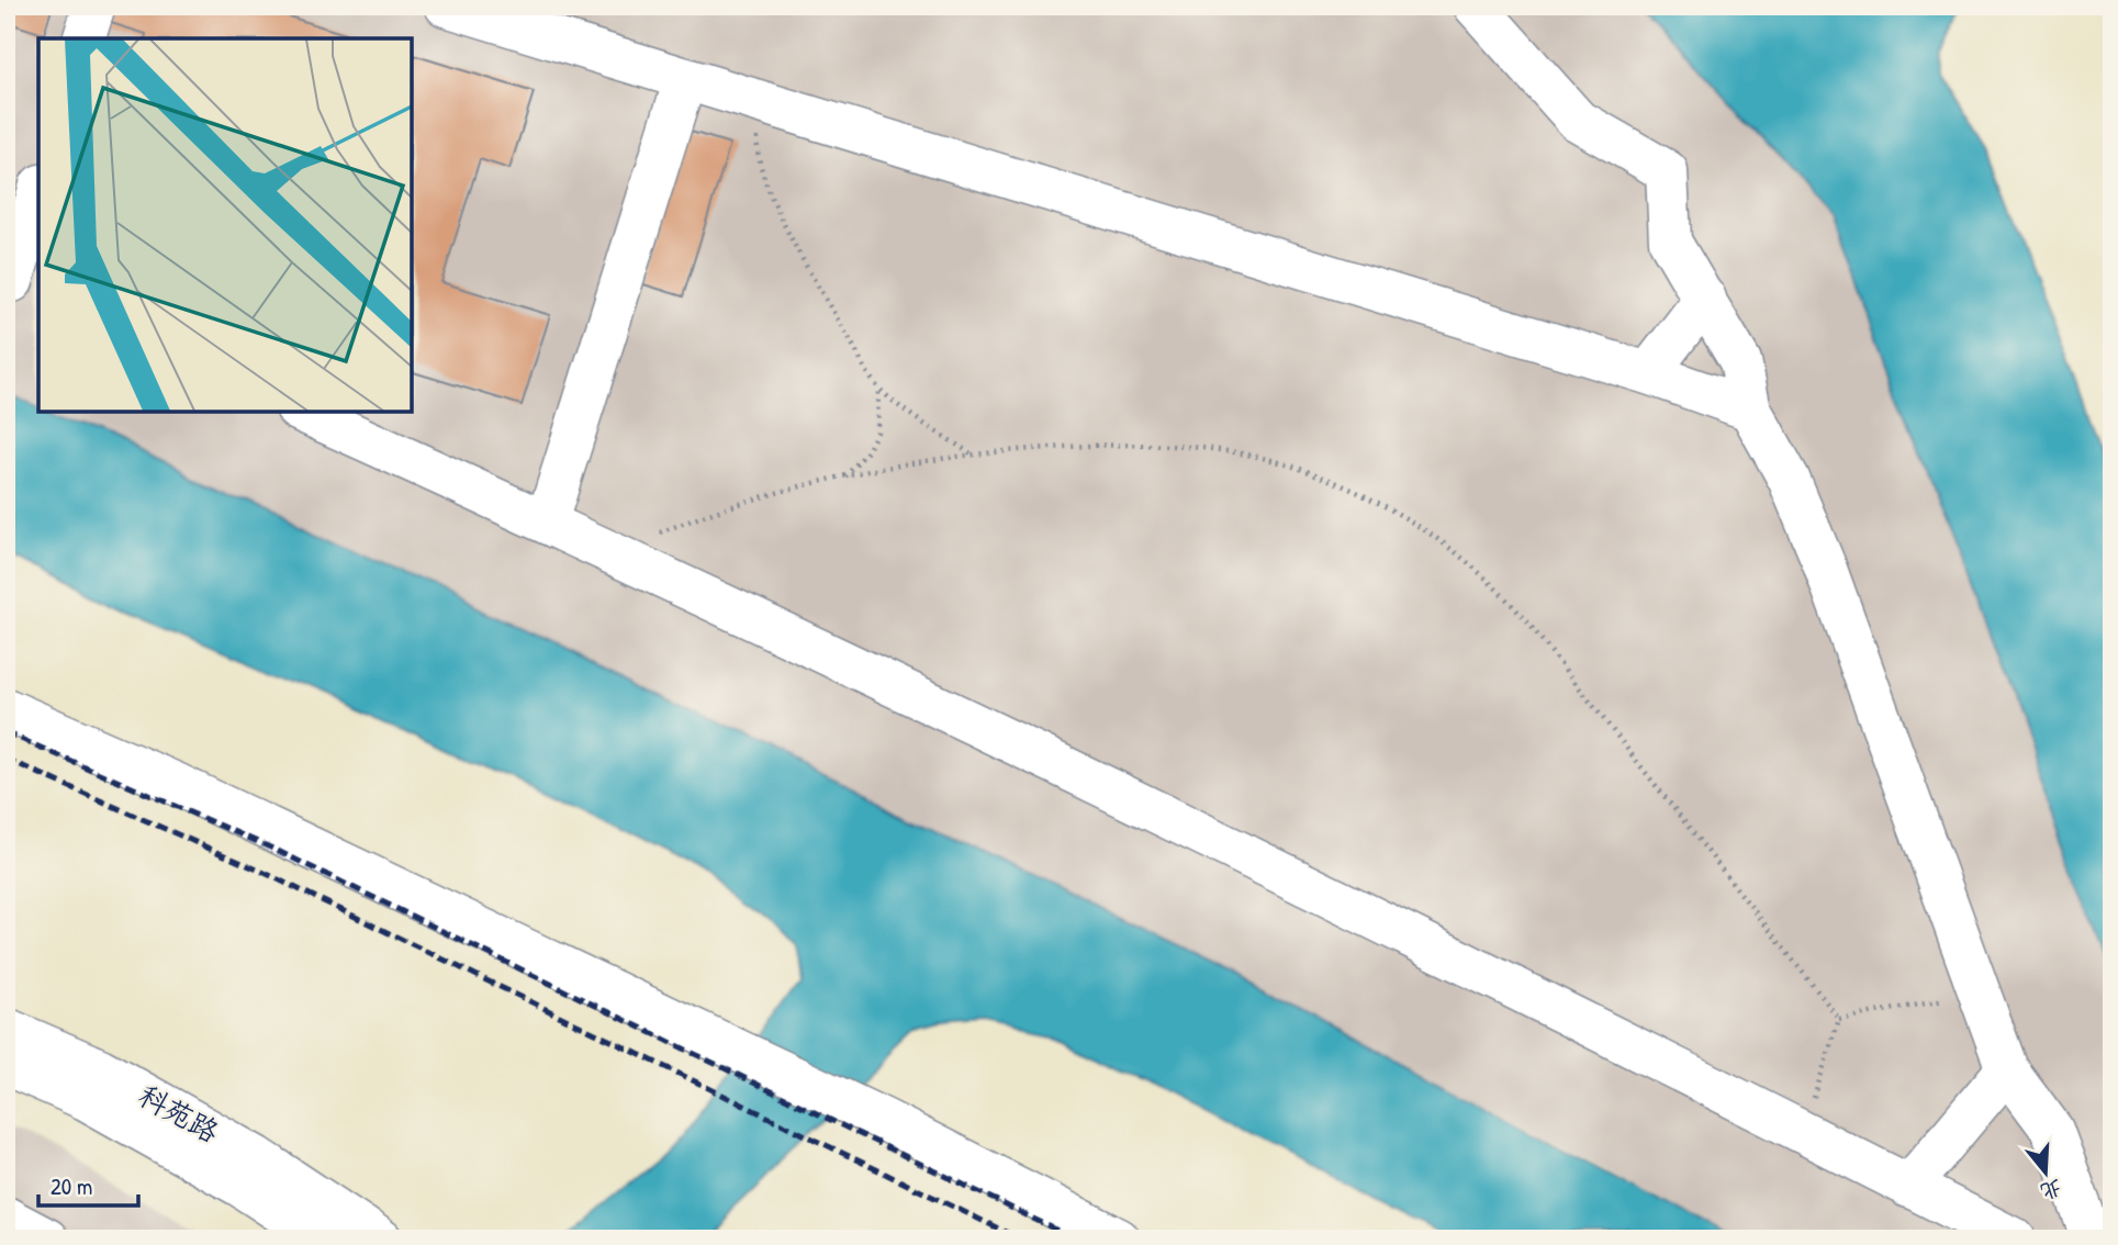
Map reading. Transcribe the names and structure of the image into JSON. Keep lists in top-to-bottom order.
{
  "streets": {
    "street": ["科苑路"]
  },
  "scale_bar": "20 m",
  "north": "bottom"
}
